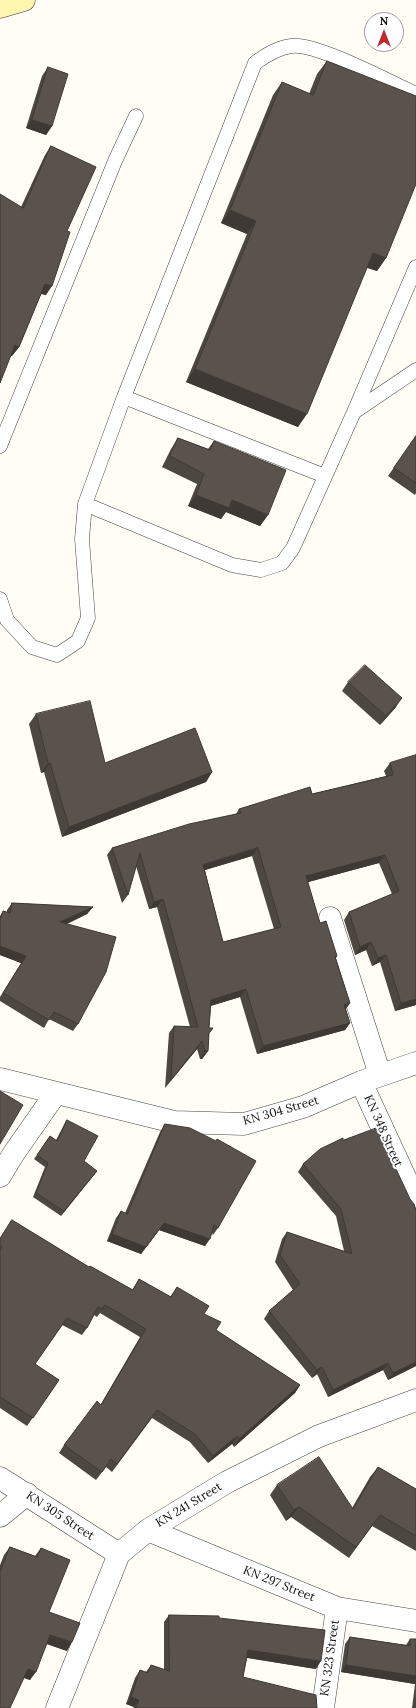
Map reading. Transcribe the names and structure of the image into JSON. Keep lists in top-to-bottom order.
{
  "streets": {
    "street": [
      "KN 304 Street",
      "KN 348 Street",
      "KN 241 Street",
      "KN 305 Street",
      "KN 297 Street",
      "KN 323 Street"
    ]
  },
  "crossings": [
    ["KN 304 Street", "KN 348 Street"],
    ["KN 241 Street", "KN 305 Street"],
    ["KN 241 Street", "KN 297 Street"],
    ["KN 297 Street", "KN 323 Street"]
  ],
  "north": "top"
}
